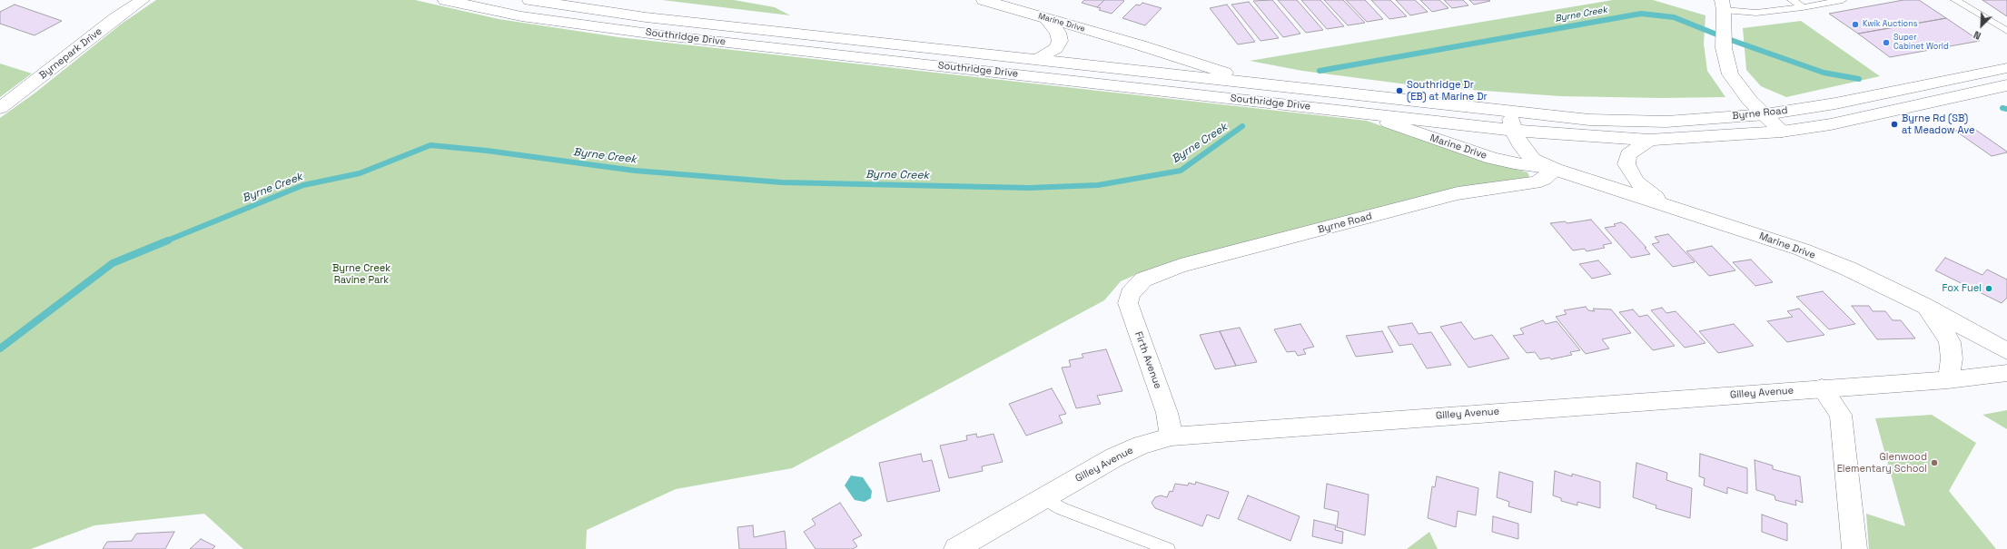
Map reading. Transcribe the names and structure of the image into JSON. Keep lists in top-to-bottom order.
{
  "streets": {
    "main road": [
      "Marine Drive",
      "Southridge Drive",
      "Byrnepark Drive",
      "Byrne Road",
      "Firth Avenue",
      "Gilley Avenue"
    ]
  },
  "crossings": [
    ["Marine Drive", "Southridge Drive"],
    ["Marine Drive", "Byrne Road"],
    ["Southridge Drive", "Byrne Road"],
    ["Byrne Road", "Firth Avenue"],
    ["Firth Avenue", "Gilley Avenue"]
  ],
  "water": ["Byrne Creek"],
  "parks": ["Byrne Creek Ravine Park"],
  "places": [
    "Kwik Auctions",
    "Super Cabinet World",
    "Southridge Dr (EB) at Marine Dr",
    "Byrne Rd (SB) at Meadow Ave",
    "Fox Fuel",
    "Glenwood Elementary School"
  ],
  "north": "bottom left"
}
